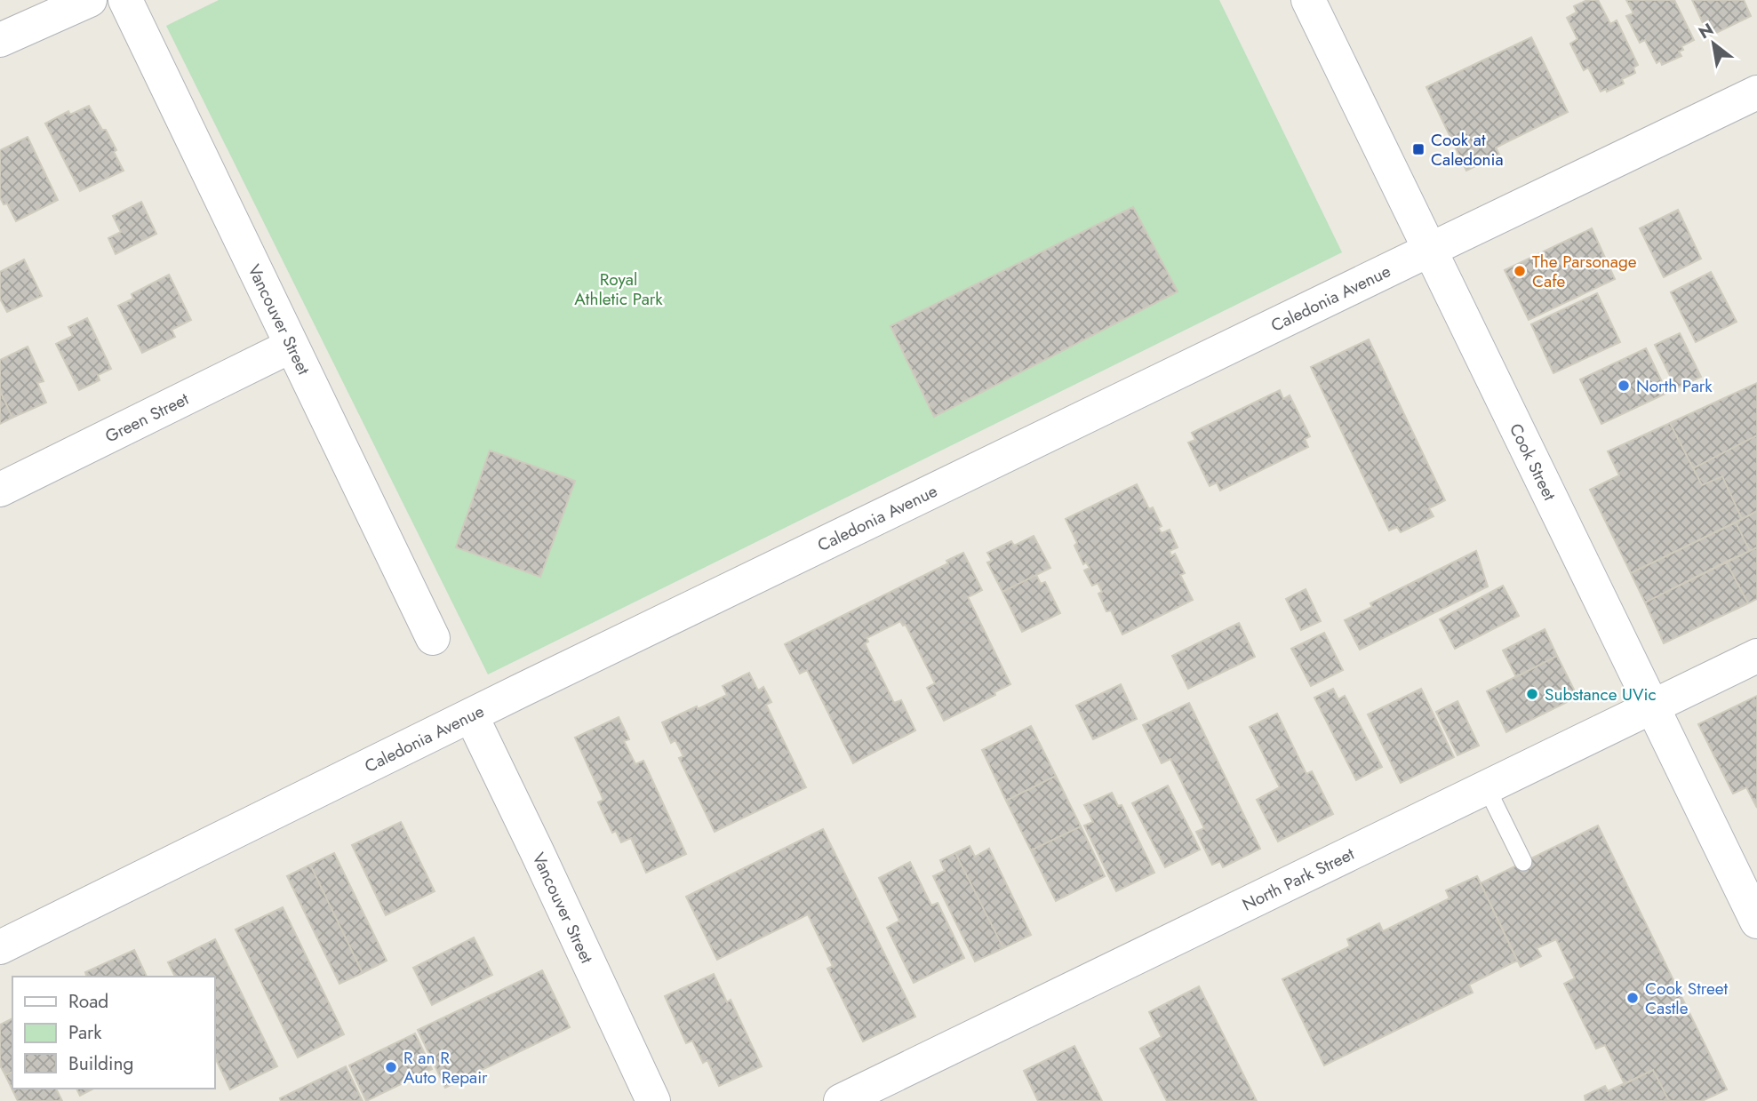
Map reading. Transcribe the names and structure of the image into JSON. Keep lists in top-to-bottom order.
{
  "streets": {
    "street": [
      "Caledonia Avenue",
      "Vancouver Street",
      "Green Street",
      "Cook Street",
      "North Park Street"
    ]
  },
  "crossings": [
    ["Caledonia Avenue", "Vancouver Street"],
    ["Caledonia Avenue", "Cook Street"],
    ["Vancouver Street", "Green Street"],
    ["Cook Street", "North Park Street"]
  ],
  "parks": ["Royal Athletic Park"],
  "places": {
    "transit": ["Cook at Caledonia"],
    "other": [
      "The Parsonage Cafe",
      "North Park",
      "Substance UVic",
      "Cook Street Castle",
      "R an R Auto Repair"
    ]
  },
  "legend": ["Road", "Park", "Building"],
  "north": "top left"
}
